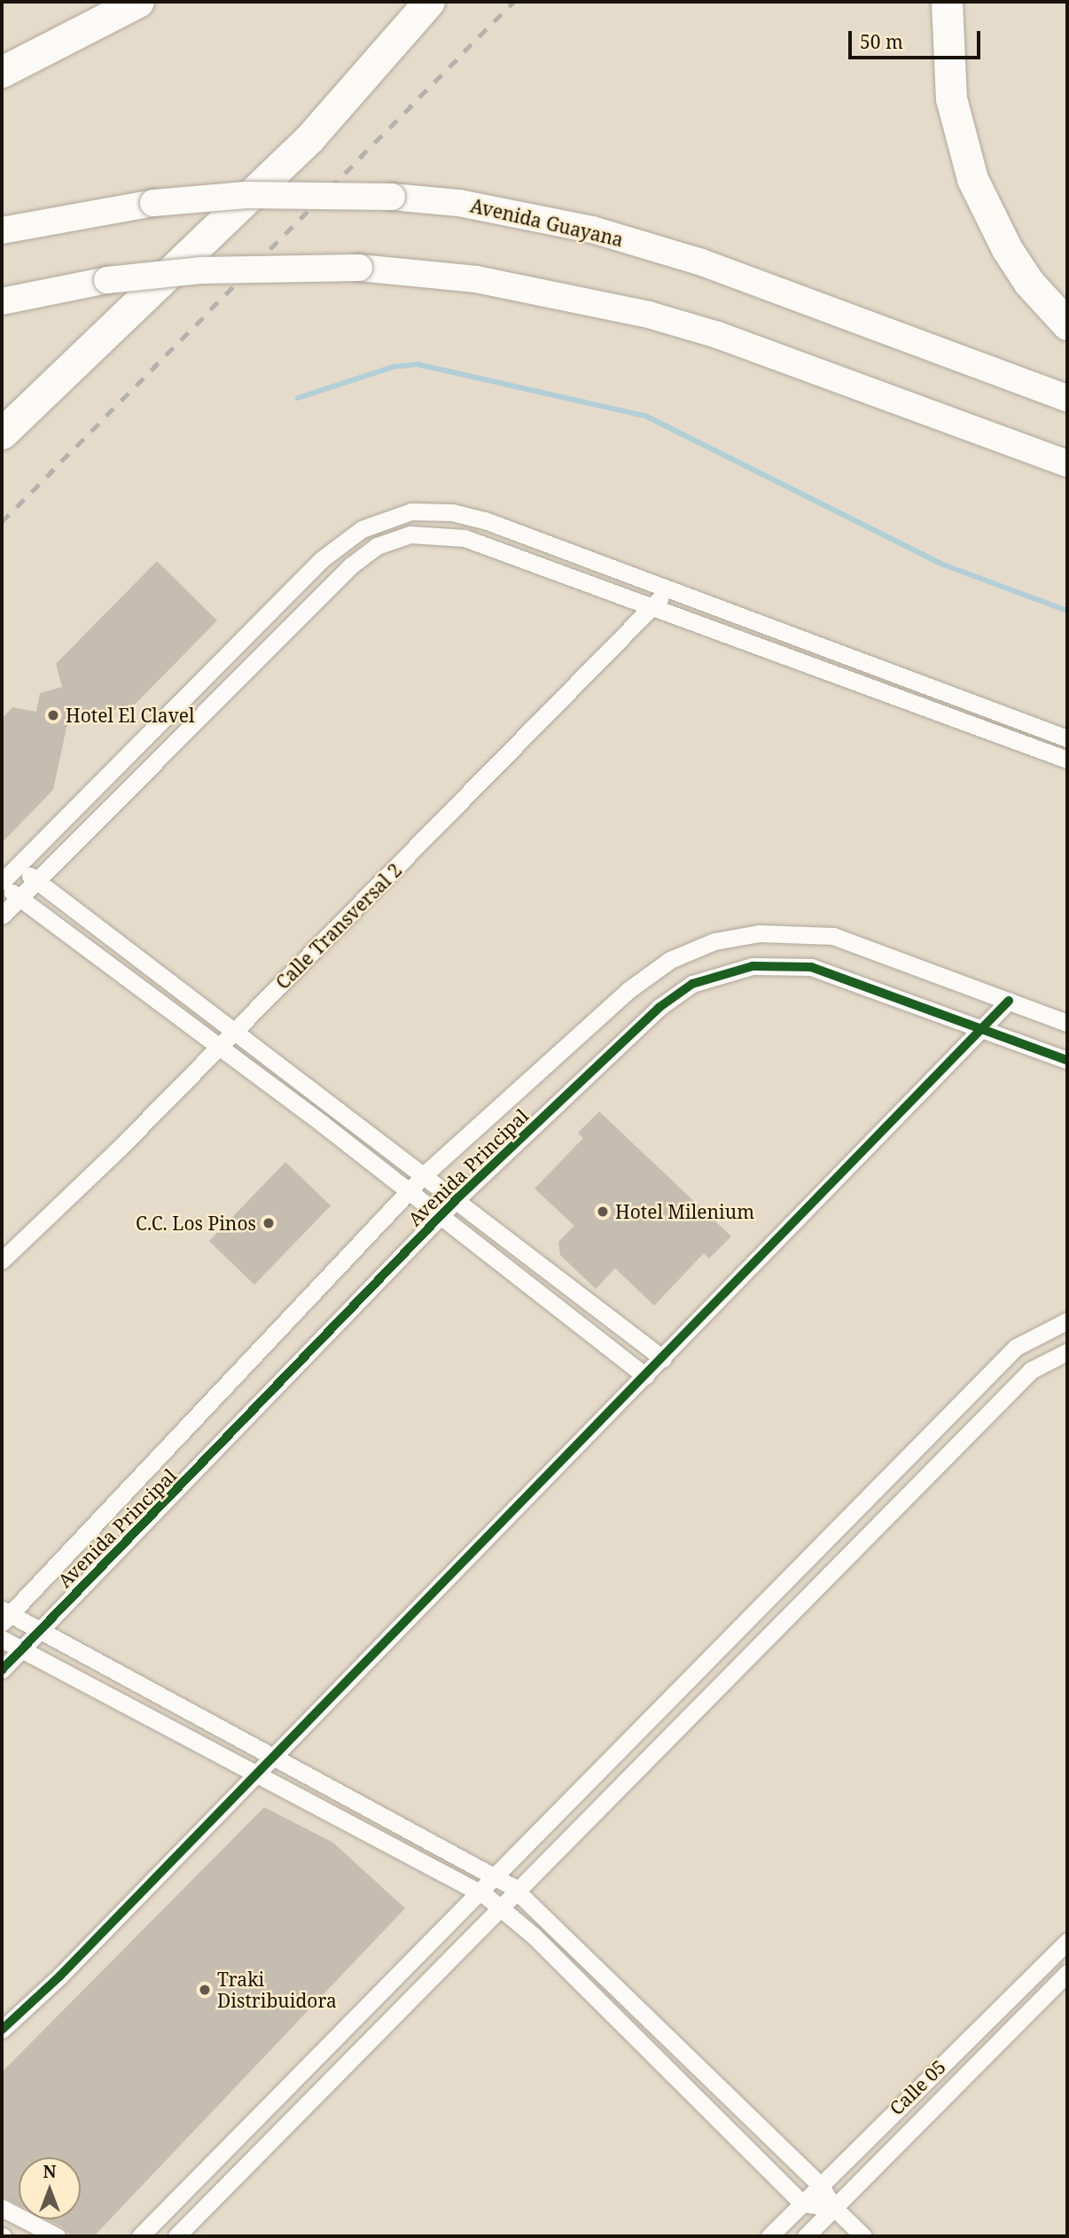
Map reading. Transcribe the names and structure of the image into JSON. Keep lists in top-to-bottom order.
{
  "streets": {
    "main road": ["Avenida Guayana"],
    "street": ["Calle Transversal 2", "Avenida Principal", "Calle 05"]
  },
  "places": [
    "Hotel El Clavel",
    "Hotel Milenium",
    "C.C. Los Pinos",
    "Traki Distribuidora"
  ],
  "scale_bar": "50 m",
  "north": "top"
}
